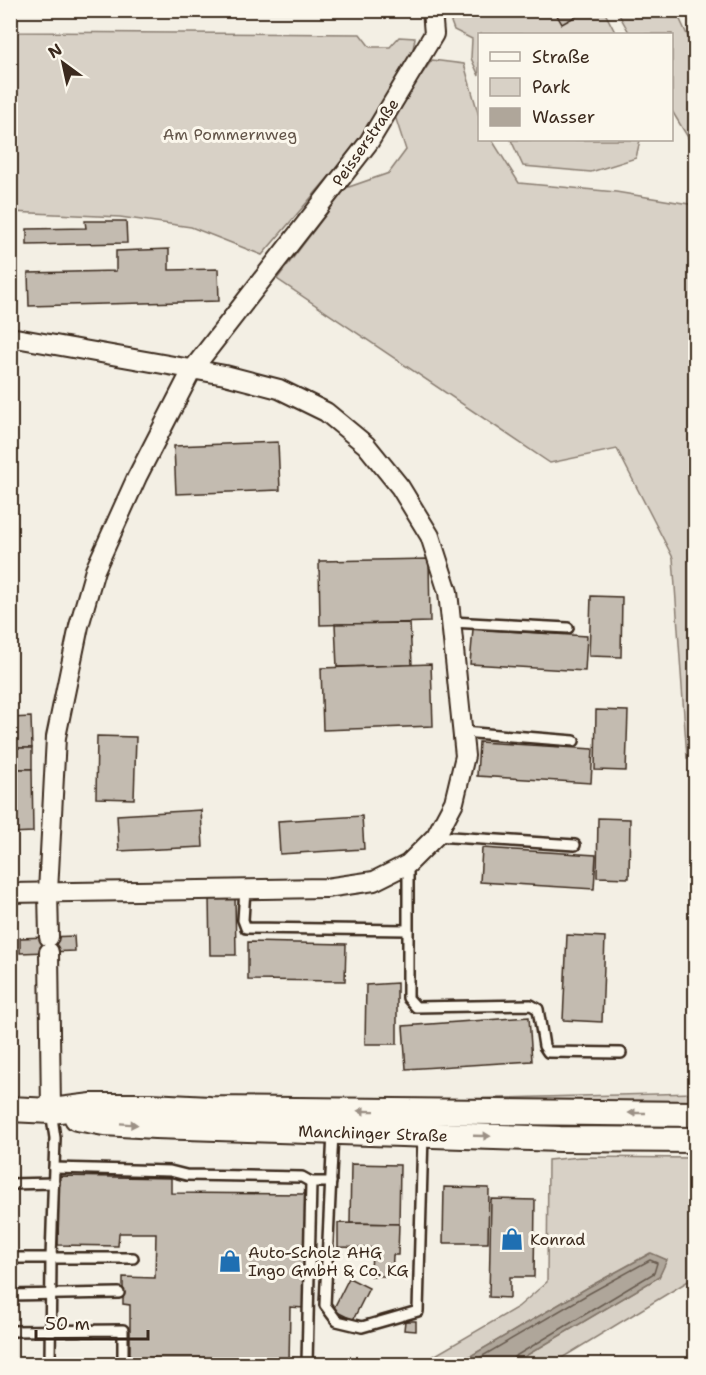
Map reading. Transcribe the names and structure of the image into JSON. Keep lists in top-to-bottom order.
{
  "streets": {
    "main road": ["Manchinger Straße"],
    "street": ["Peisserstraße"]
  },
  "crossings": [
    ["Peisserstraße", "Manchinger Straße"]
  ],
  "parks": ["Am Pommernweg"],
  "places": {
    "shop": ["Konrad", "Auto-Scholz AHG Ingo GmbH & Co. KG"]
  },
  "legend": ["Straße", "Park", "Wasser"],
  "scale_bar": "50 m",
  "north": "top left"
}
